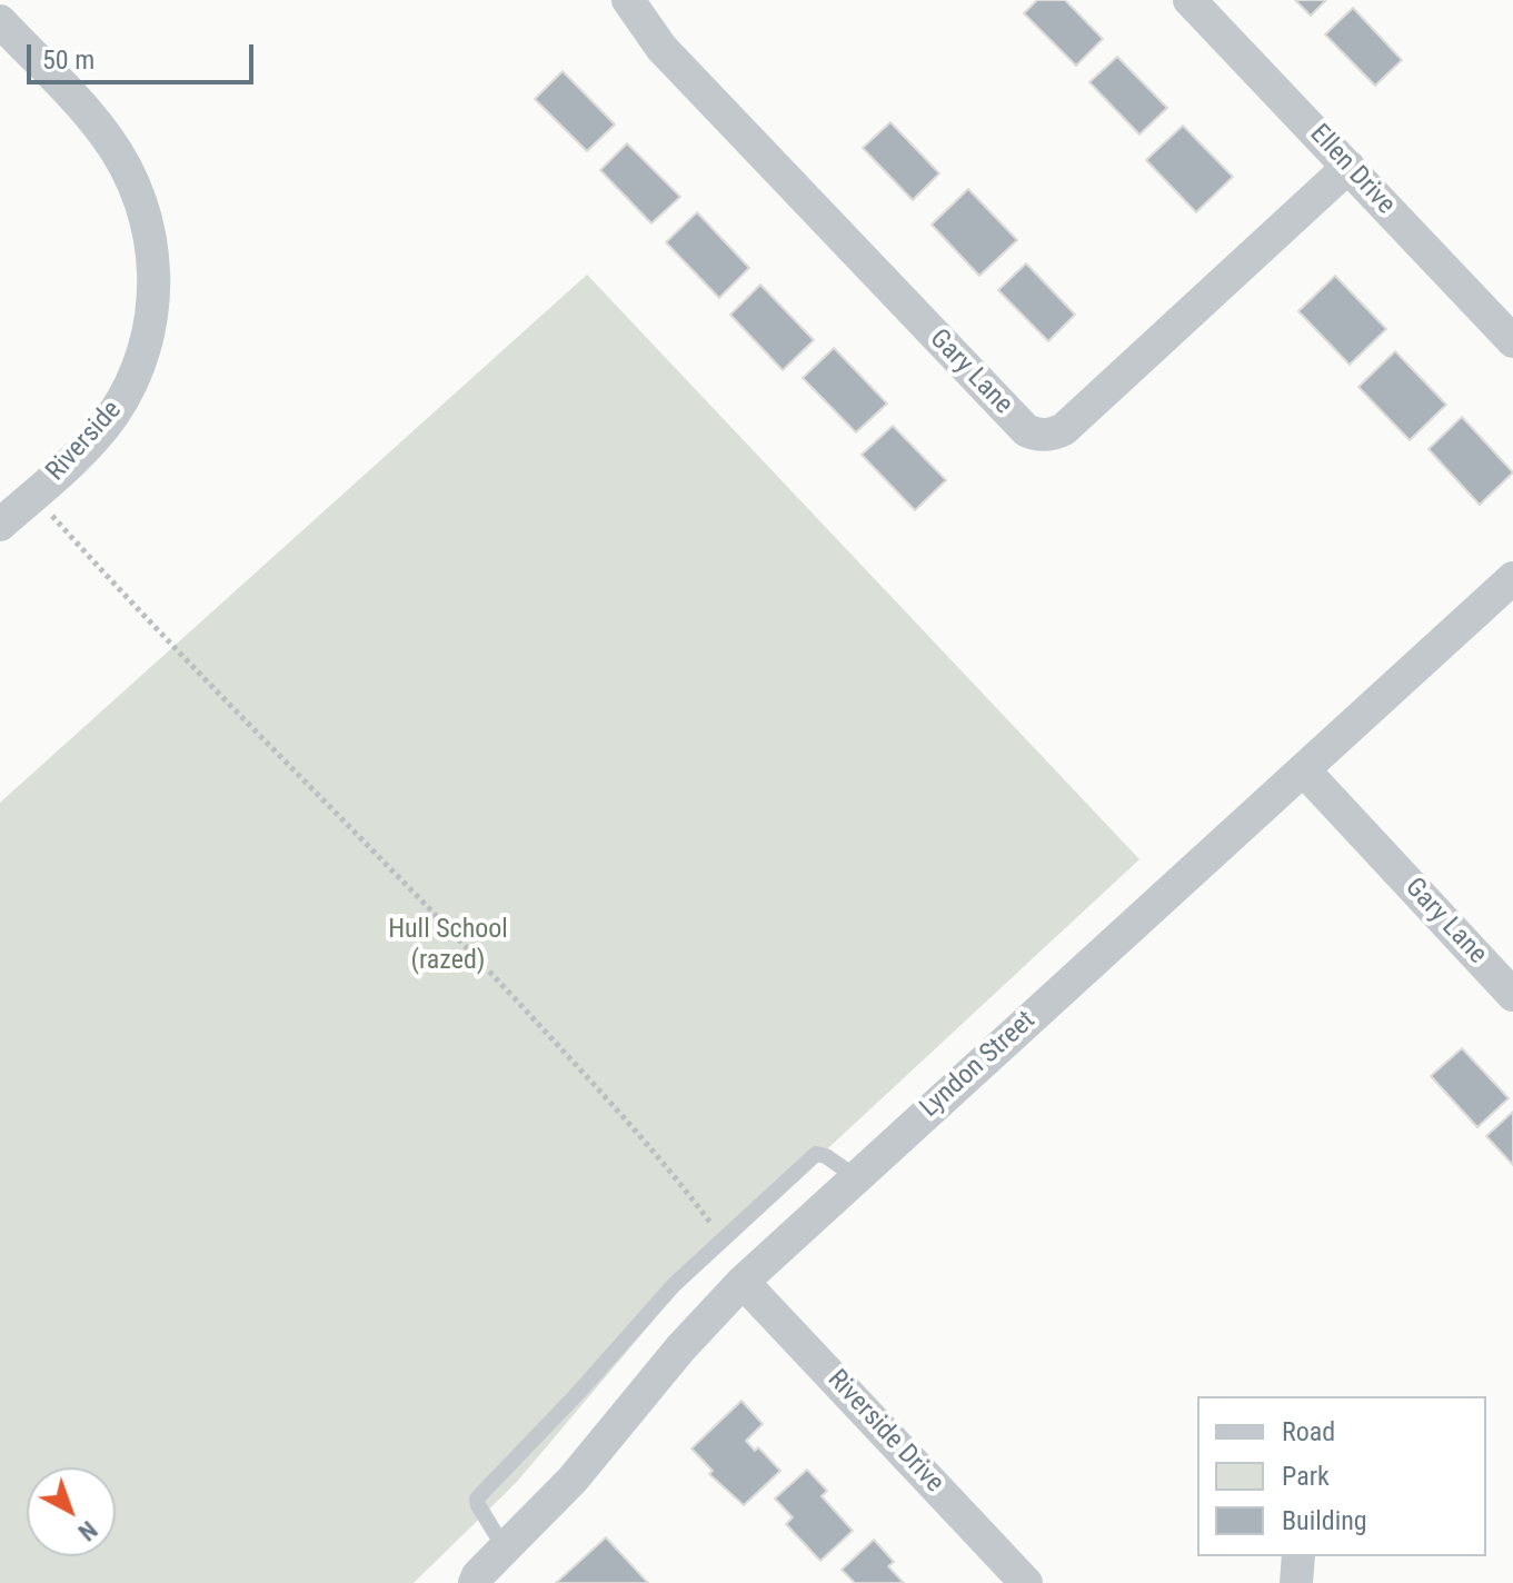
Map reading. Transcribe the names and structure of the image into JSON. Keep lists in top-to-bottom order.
{
  "streets": {
    "street": [
      "Ellen Drive",
      "Gary Lane",
      "Riverside",
      "Lyndon Street",
      "Riverside Drive"
    ]
  },
  "crossings": [
    ["Ellen Drive", "Gary Lane"],
    ["Gary Lane", "Lyndon Street"],
    ["Lyndon Street", "Riverside Drive"]
  ],
  "parks": ["Hull School (razed)"],
  "legend": ["Road", "Park", "Building"],
  "scale_bar": "50 m",
  "north": "bottom right"
}
